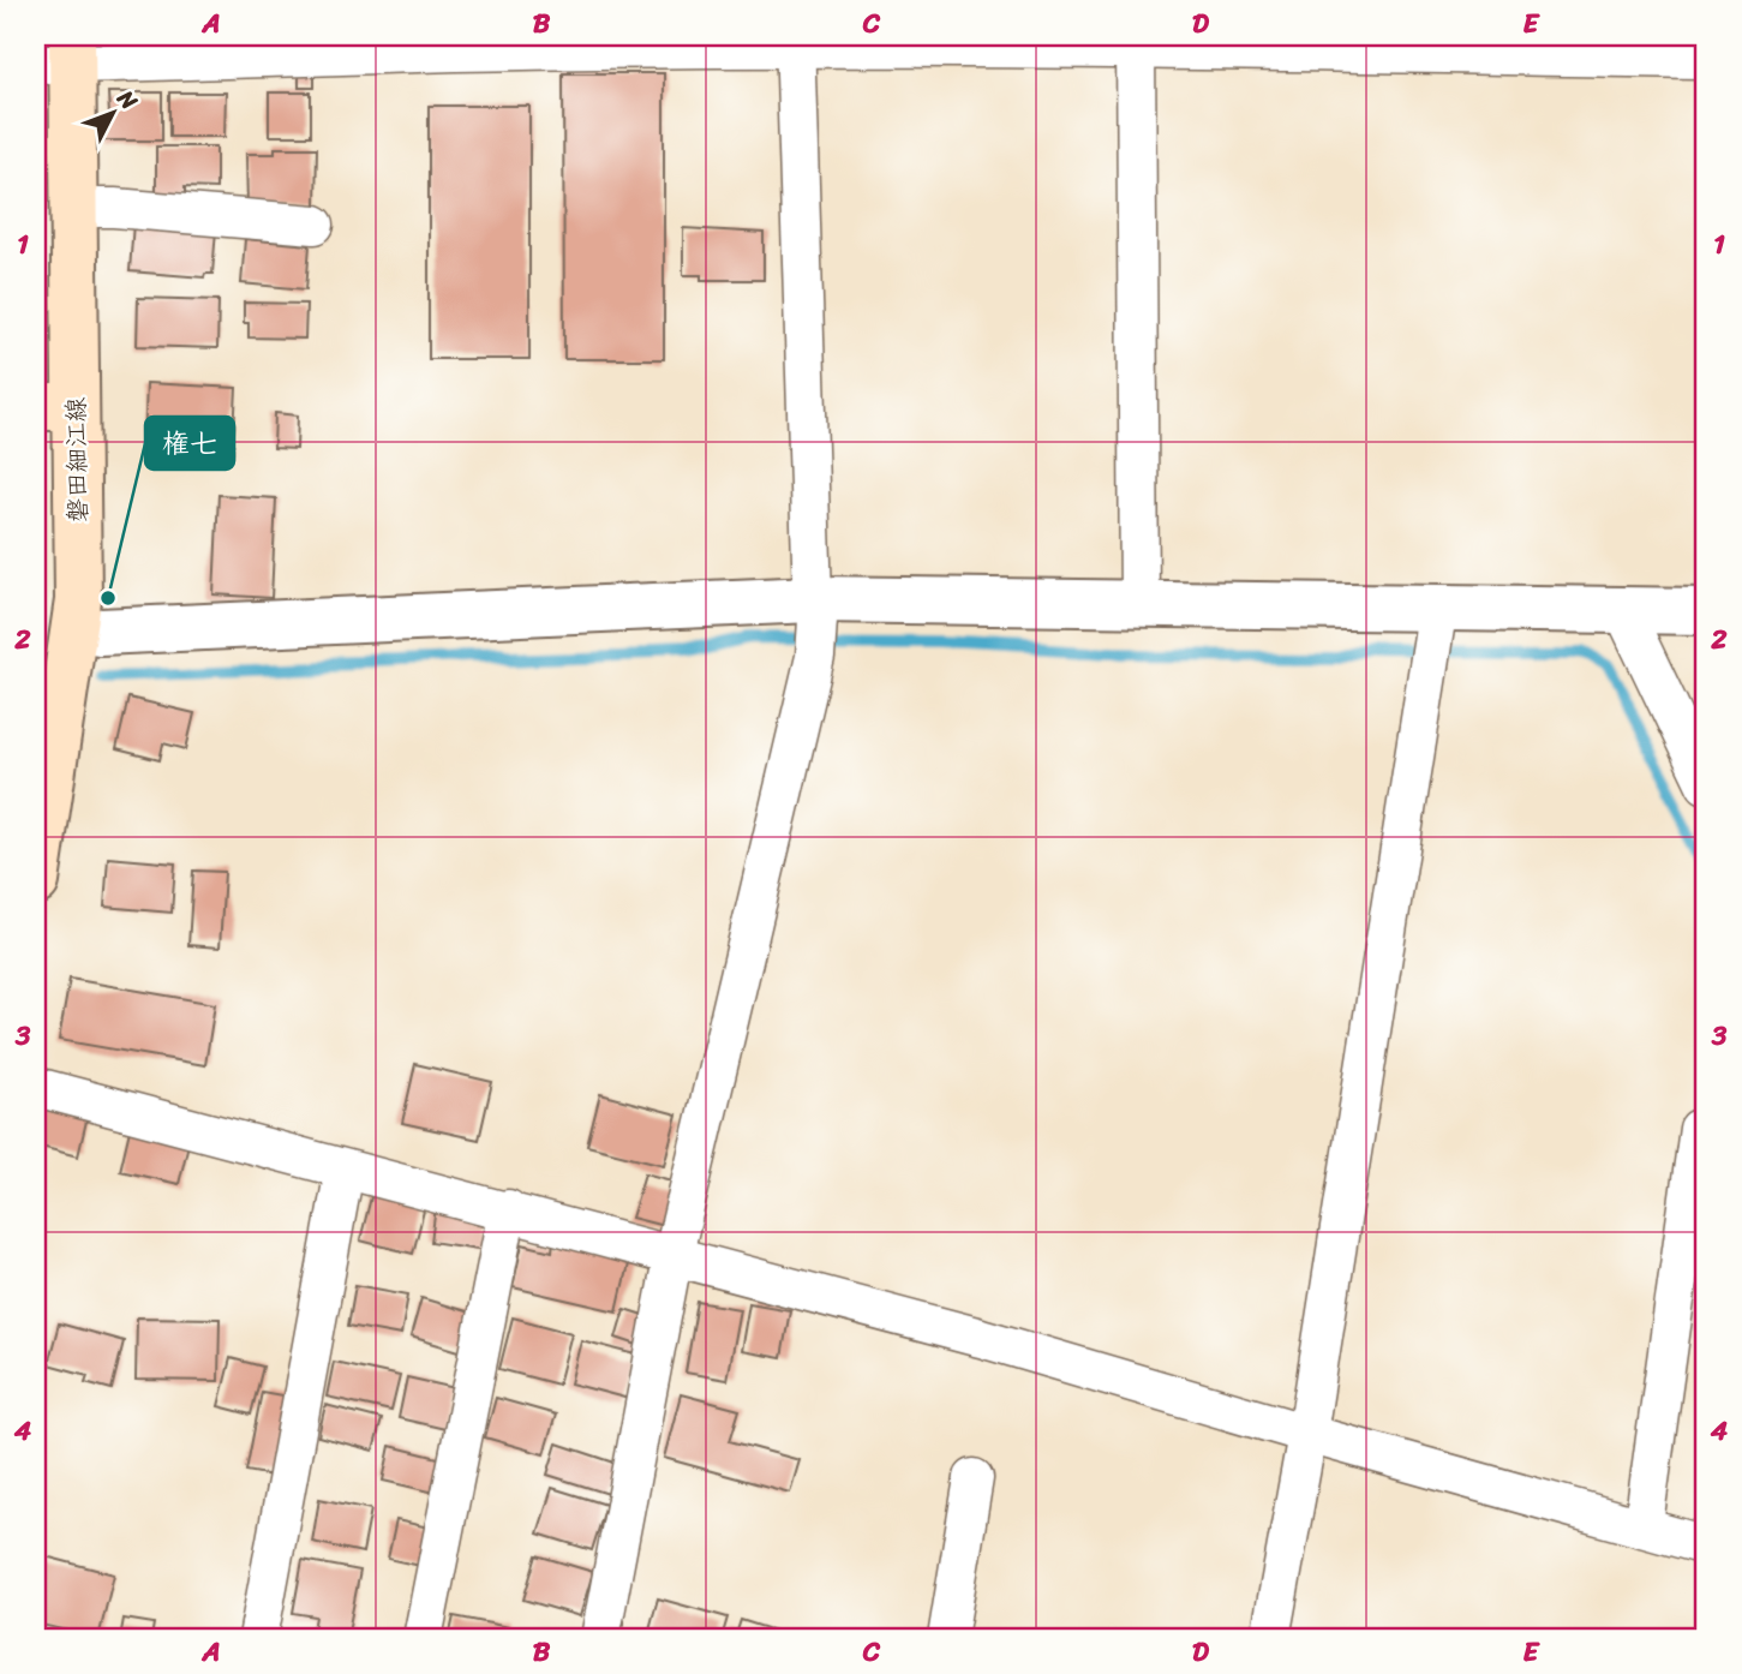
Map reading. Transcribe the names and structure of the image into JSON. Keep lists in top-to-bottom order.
{
  "streets": {
    "main road": ["磐田細江線"]
  },
  "places": ["権七"],
  "north": "top right",
  "grid": {
    "columns": [
      "A",
      "B",
      "C",
      "D",
      "E"
    ],
    "rows": [
      "1",
      "2",
      "3",
      "4"
    ]
  }
}
